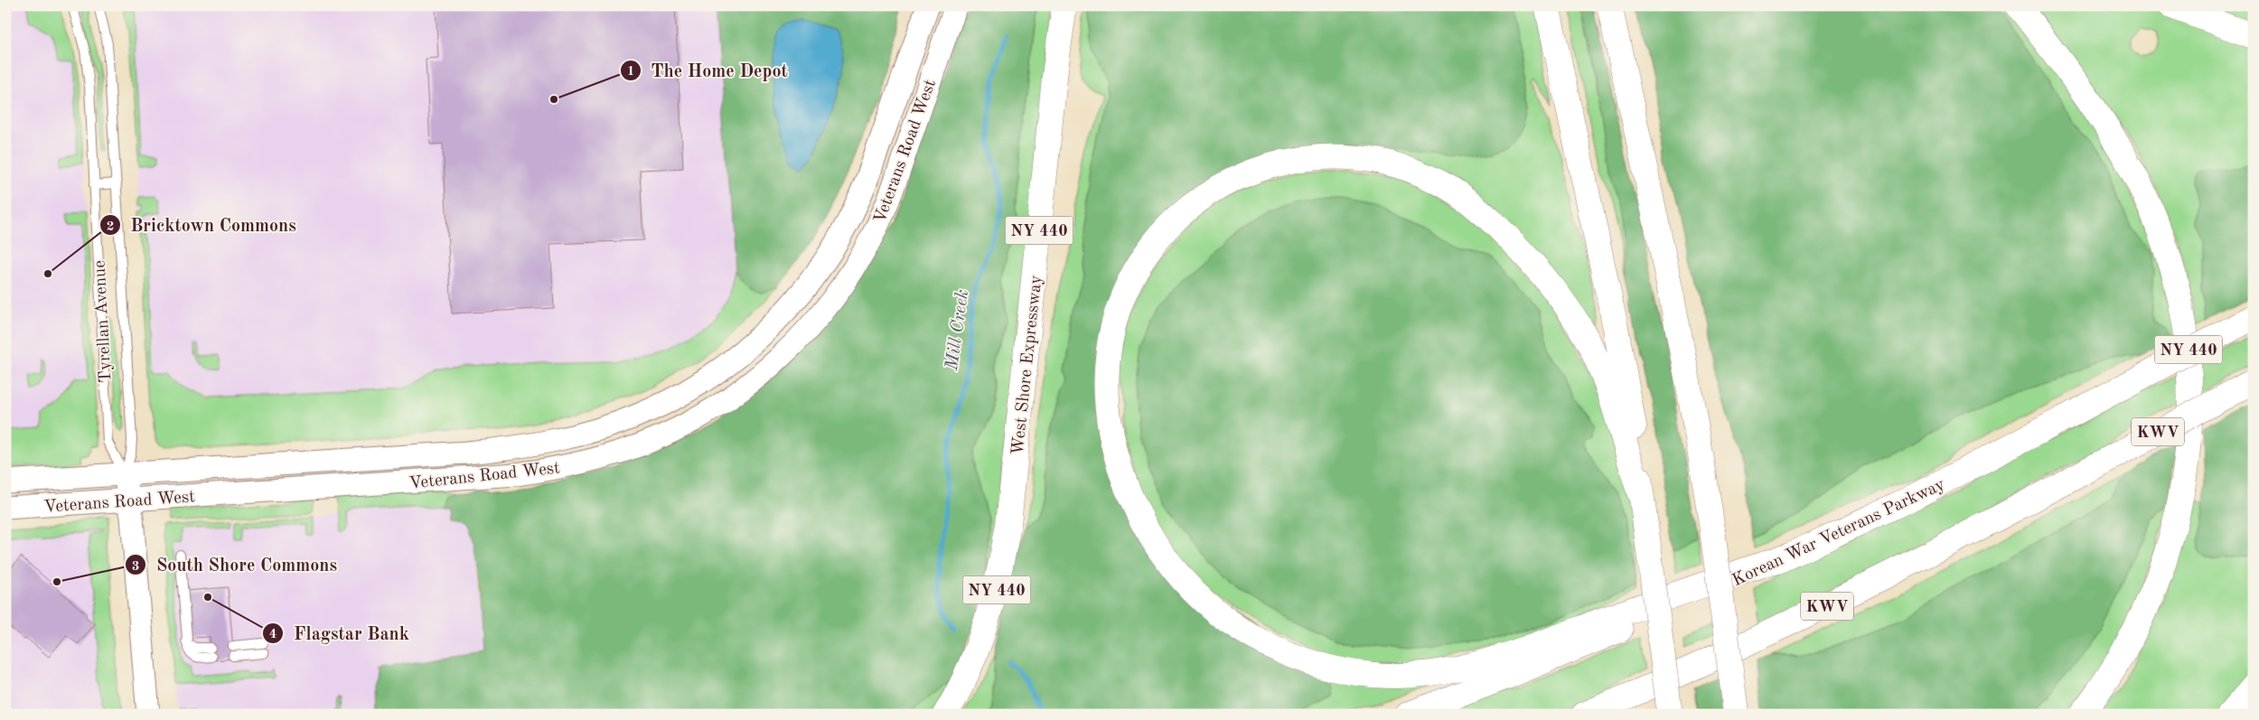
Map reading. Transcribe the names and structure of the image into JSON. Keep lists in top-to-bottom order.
{
  "streets": {
    "highway": [
      "NY 440",
      "West Shore Expressway",
      "KWV",
      "Korean War Veterans Parkway"
    ],
    "street": ["Veterans Road West", "Tyrellan Avenue"]
  },
  "crossings": [
    ["Veterans Road West", "Tyrellan Avenue"]
  ],
  "water": ["Mill Creek"],
  "places": [
    "The Home Depot",
    "Bricktown Commons",
    "South Shore Commons",
    "Flagstar Bank"
  ]
}
